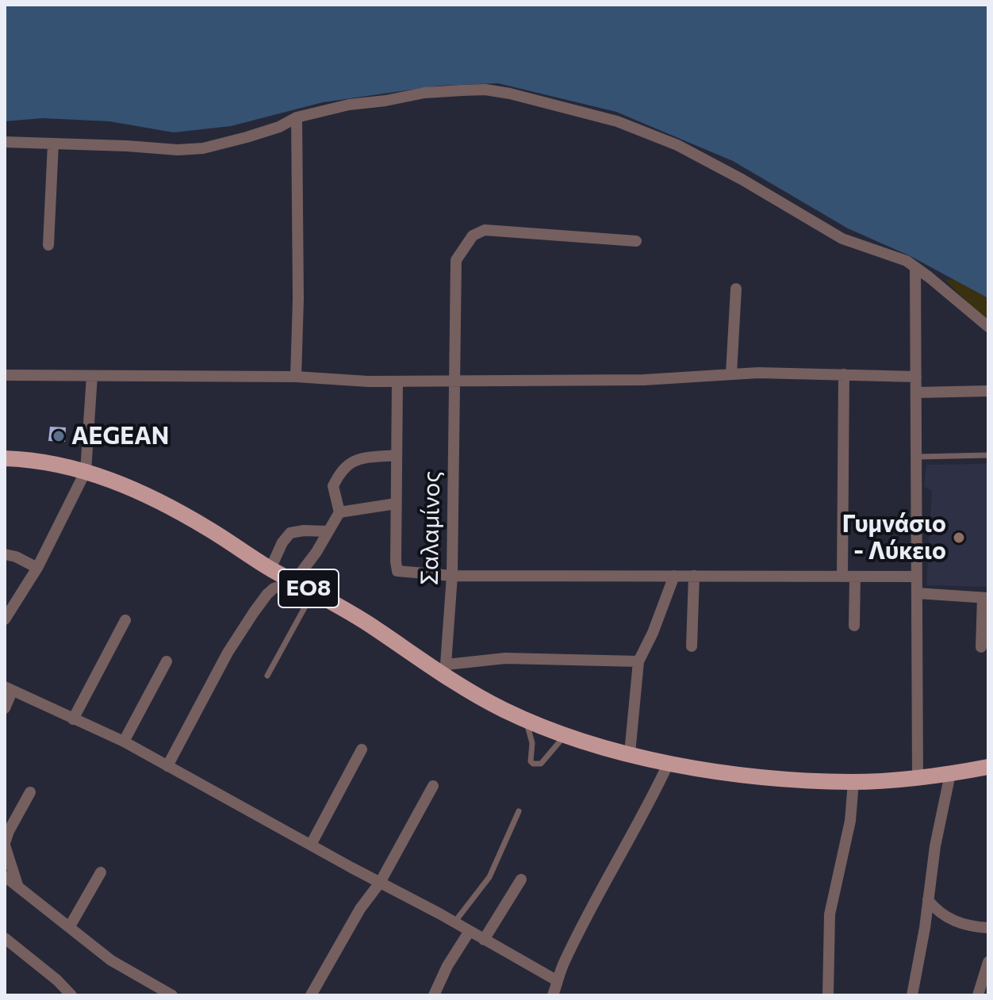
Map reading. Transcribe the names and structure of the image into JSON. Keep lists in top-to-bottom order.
{
  "streets": {
    "main road": ["ΕΟ8"],
    "street": ["Σαλαμίνος"]
  },
  "crossings": [
    ["Σαλαμίνος", "ΕΟ8"]
  ],
  "places": ["AEGEAN", "Γυμνάσιο - Λύκειο"]
}
